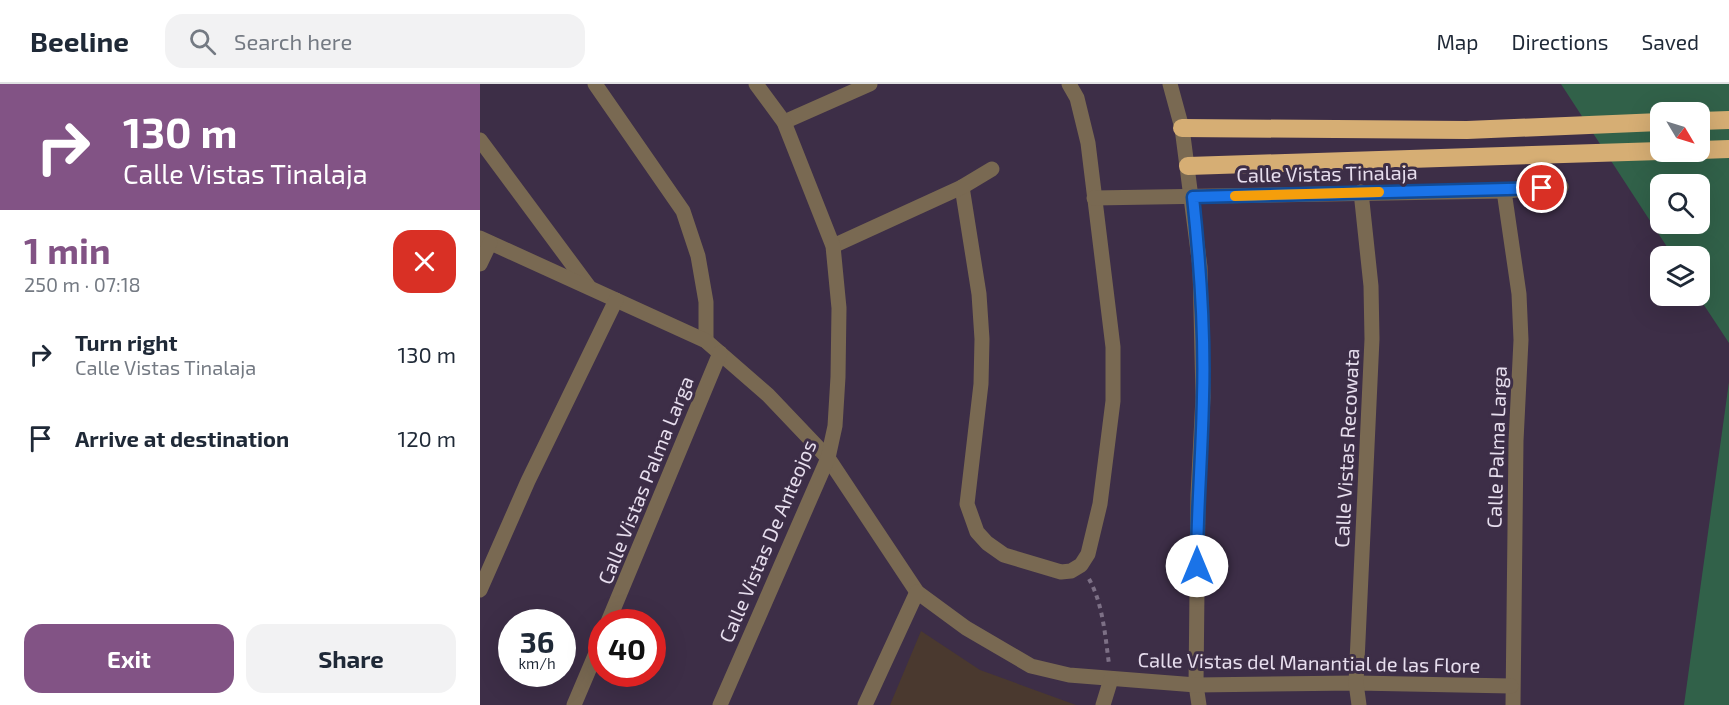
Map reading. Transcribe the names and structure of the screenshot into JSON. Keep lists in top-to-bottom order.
{
  "streets": {
    "street": [
      "Calle Vistas Tinalaja",
      "Calle Palma Larga",
      "Calle Vistas Recowata",
      "Calle Vistas Palma Larga",
      "Calle Vistas De Anteojos",
      "Calle Vistas del Manantial de las Flore"
    ]
  },
  "crossings": [
    ["Calle Vistas Tinalaja", "Calle Palma Larga"],
    ["Calle Vistas Tinalaja", "Calle Vistas Recowata"],
    ["Calle Palma Larga", "Calle Vistas del Manantial de las Flore"],
    ["Calle Vistas Recowata", "Calle Vistas del Manantial de las Flore"],
    ["Calle Vistas Palma Larga", "Calle Vistas del Manantial de las Flore"],
    ["Calle Vistas De Anteojos", "Calle Vistas del Manantial de las Flore"]
  ],
  "north": "bottom right",
  "page": {
    "header": "Beeline",
    "search": "Search here",
    "nav": ["Map", "Directions", "Saved"],
    "turn": ["130 m", "Calle Vistas Tinalaja"],
    "heading": ["1 min", "250 m · 07:18"],
    "list": [
      {
        "name": "Turn right",
        "note": "Calle Vistas Tinalaja",
        "value": "130 m"
      },
      {
        "name": "Arrive at destination",
        "value": "120 m"
      }
    ],
    "speed": "36 km/h",
    "limit": "40",
    "buttons": ["Exit", "Share"]
  }
}
